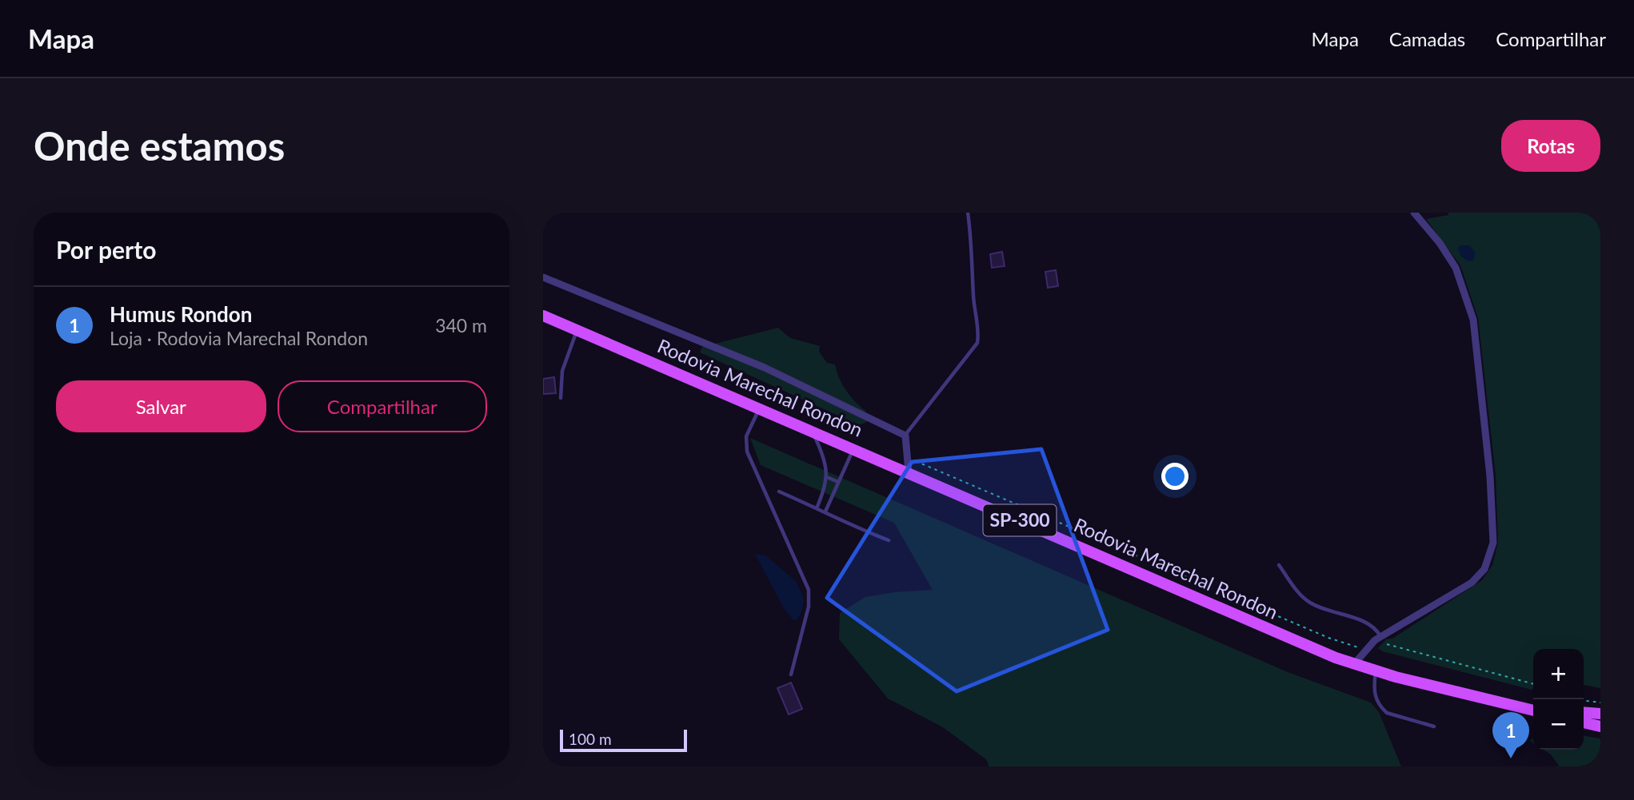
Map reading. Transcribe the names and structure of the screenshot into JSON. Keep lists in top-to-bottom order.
{
  "streets": {
    "main road": ["Rodovia Marechal Rondon", "SP-300"]
  },
  "scale_bar": "100 m",
  "page": {
    "header": "Mapa",
    "nav": ["Mapa", "Camadas", "Compartilhar"],
    "buttons": [
      "Rotas",
      ["Salvar", "Compartilhar"]
    ],
    "title": "Onde estamos",
    "heading": "Por perto",
    "list": [
      {
        "mark": "1",
        "name": "Humus Rondon",
        "note": "Loja · Rodovia Marechal Rondon",
        "value": "340 m"
      }
    ],
    "map_buttons": ["+", "−"],
    "pins": "1",
    "scale": "100 m"
  }
}
